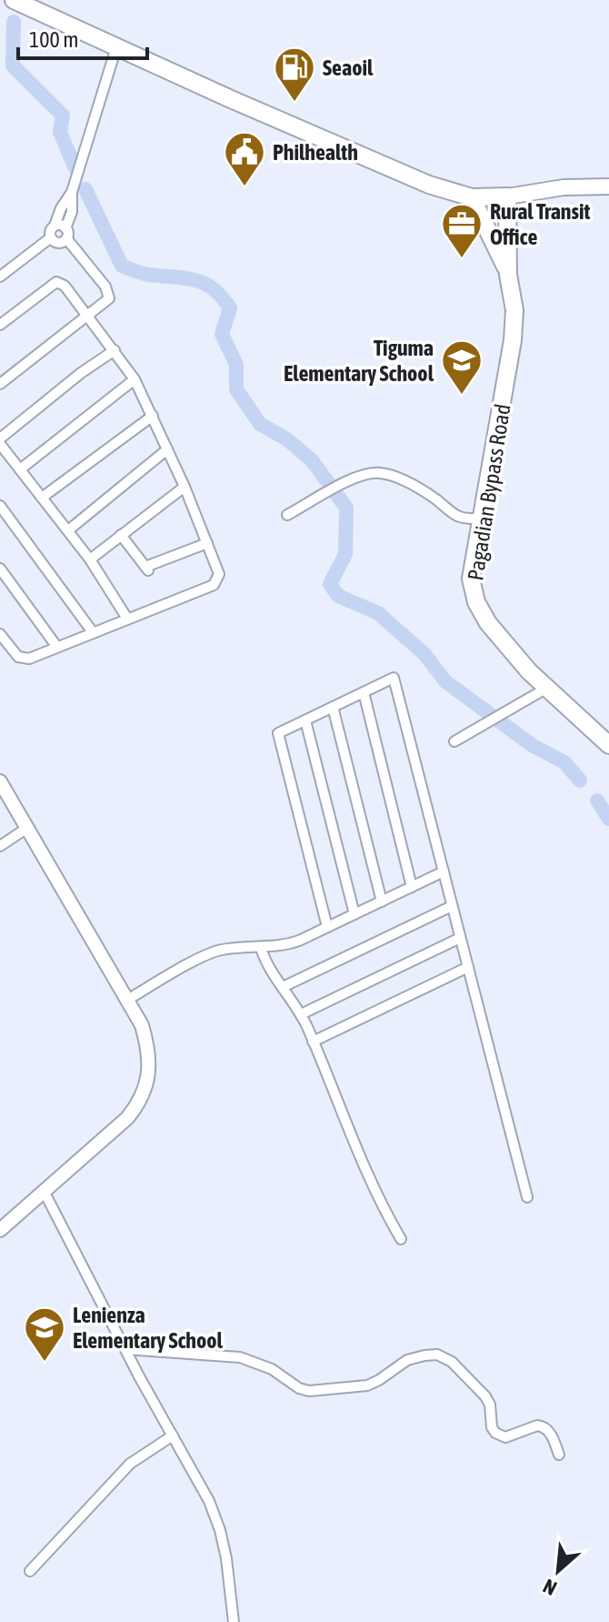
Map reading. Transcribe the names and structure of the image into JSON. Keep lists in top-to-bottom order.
{
  "streets": {
    "highway": ["Pagadian Bypass Road"]
  },
  "places": {
    "fuel station": ["Seaoil"],
    "public building": ["Philhealth"],
    "office": ["Rural Transit Office"],
    "school or university": ["Tiguma Elementary School", "Lenienza Elementary School"]
  },
  "scale_bar": "100 m",
  "north": "bottom left"
}
